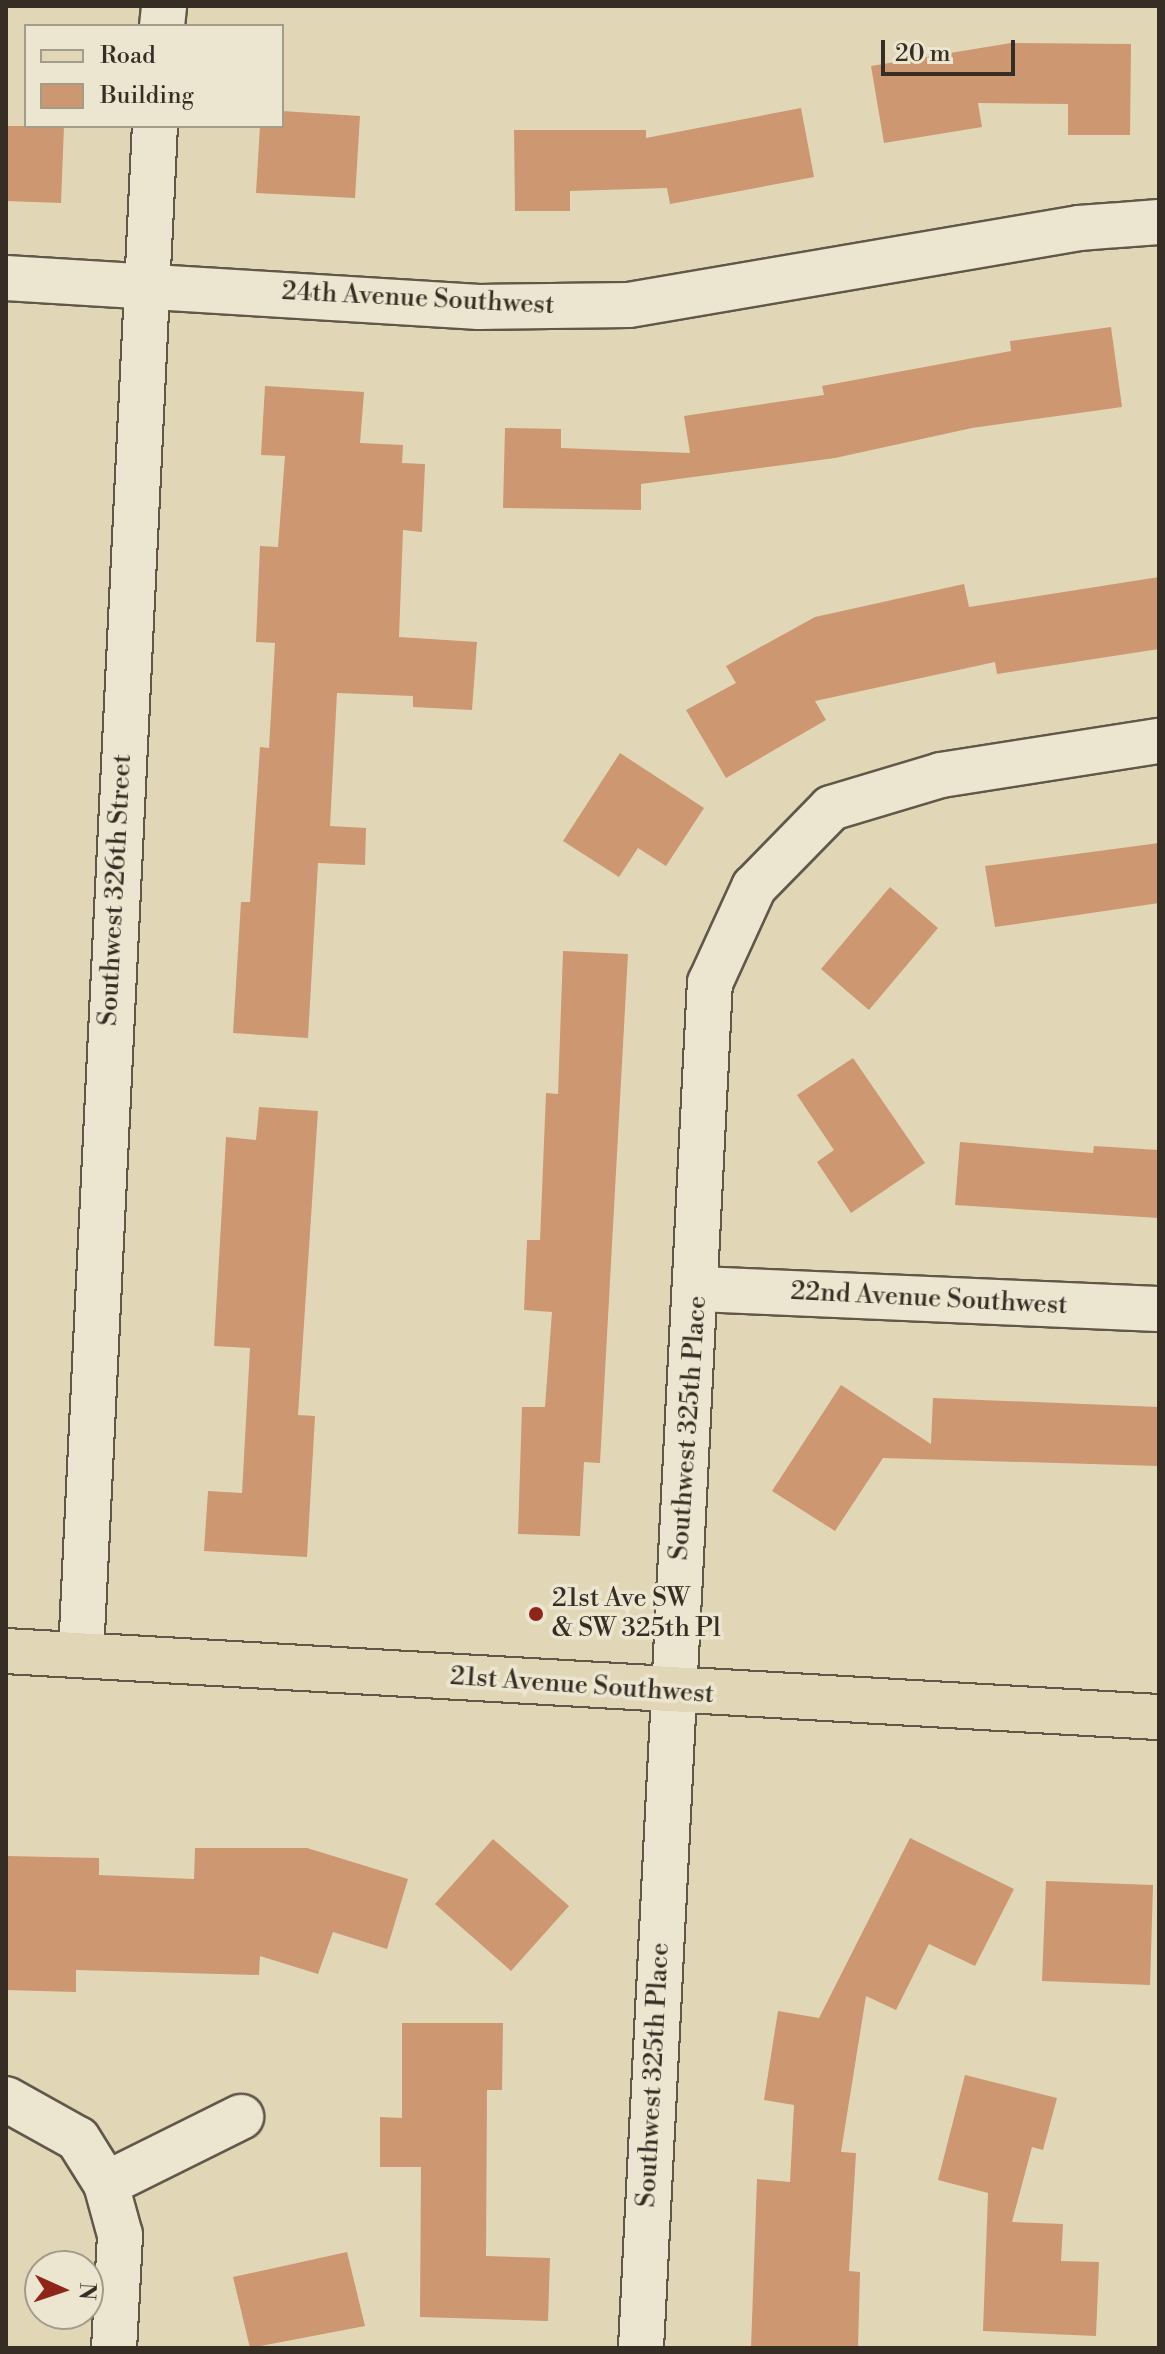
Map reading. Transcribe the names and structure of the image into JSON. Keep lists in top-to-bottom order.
{
  "streets": {
    "main road": ["21st Avenue Southwest"],
    "street": [
      "24th Avenue Southwest",
      "Southwest 326th Street",
      "22nd Avenue Southwest",
      "Southwest 325th Place"
    ]
  },
  "crossings": [
    ["24th Avenue Southwest", "Southwest 326th Street"],
    ["Southwest 326th Street", "21st Avenue Southwest"],
    ["22nd Avenue Southwest", "Southwest 325th Place"],
    ["Southwest 325th Place", "21st Avenue Southwest"]
  ],
  "places": ["21st Ave SW & SW 325th Pl"],
  "legend": ["Road", "Building"],
  "scale_bar": "20 m",
  "north": "right"
}
